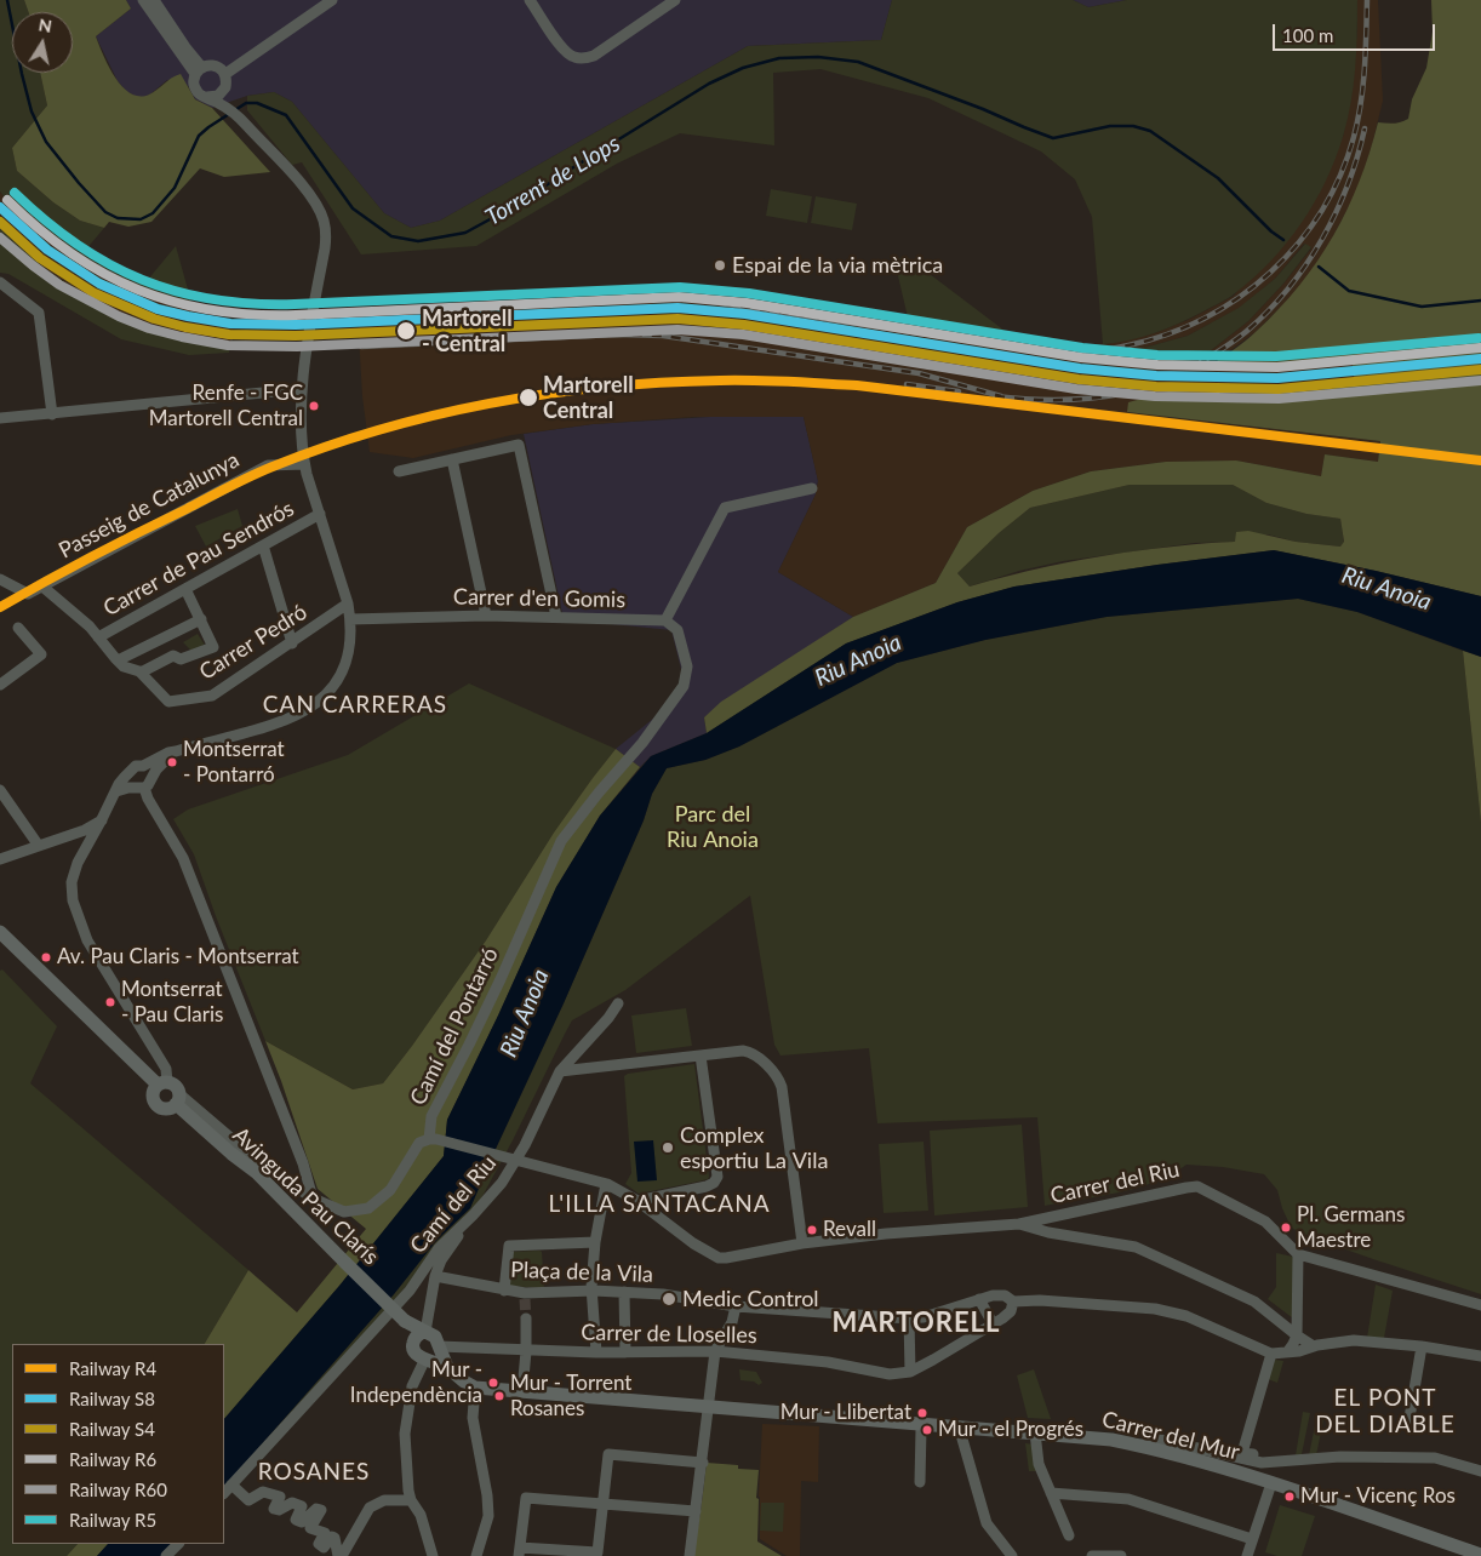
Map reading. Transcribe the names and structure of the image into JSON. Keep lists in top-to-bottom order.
{
  "streets": {
    "main road": ["Avinguda Pau Clarís", "Carrer del Mur"],
    "street": [
      "Passeig de Catalunya",
      "Carrer de Pau Sendrós",
      "Carrer d'en Gomis",
      "Carrer Pedró",
      "Camí del Pontarró",
      "Carrer del Riu",
      "Camí del Riu",
      "Plaça de la Vila",
      "Carrer de Lloselles"
    ]
  },
  "crossings": [
    ["Passeig de Catalunya", "Carrer Pedró"],
    ["Carrer de Pau Sendrós", "Carrer Pedró"],
    ["Carrer d'en Gomis", "Camí del Pontarró"],
    ["Camí del Pontarró", "Avinguda Pau Clarís"],
    ["Avinguda Pau Clarís", "Carrer de Lloselles"],
    ["Avinguda Pau Clarís", "Carrer del Mur"],
    ["Plaça de la Vila", "Carrer de Lloselles"],
    ["Carrer de Lloselles", "Carrer del Mur"]
  ],
  "districts": [
    "CAN CARRERAS",
    "L'ILLA SANTACANA",
    "MARTORELL",
    "EL PONT DEL DIABLE",
    "ROSANES"
  ],
  "water": ["Torrent de Llops", "Riu Anoia"],
  "parks": ["Parc del Riu Anoia"],
  "places": [
    "Espai de la via mètrica",
    "Martorell - Central",
    "Martorell Central",
    "Renfe - FGC Martorell Central",
    "Montserrat - Pontarró",
    "Av. Pau Claris - Montserrat",
    "Montserrat - Pau Claris",
    "Complex esportiu La Vila",
    "Pl. Germans Maestre",
    "Revall",
    "Medic Control",
    "Mur - Independència",
    "Mur - Torrent Rosanes",
    "Mur - Llibertat",
    "Mur - el Progrés",
    "Mur - Vicenç Ros"
  ],
  "lines": [
    "rail line R5",
    "rail line R6",
    "rail line S8",
    "rail line S4",
    "rail line R60",
    "rail line R4"
  ],
  "legend": [
    "Railway R4",
    "Railway S8",
    "Railway S4",
    "Railway R6",
    "Railway R60",
    "Railway R5"
  ],
  "scale_bar": "100 m",
  "north": "top"
}
